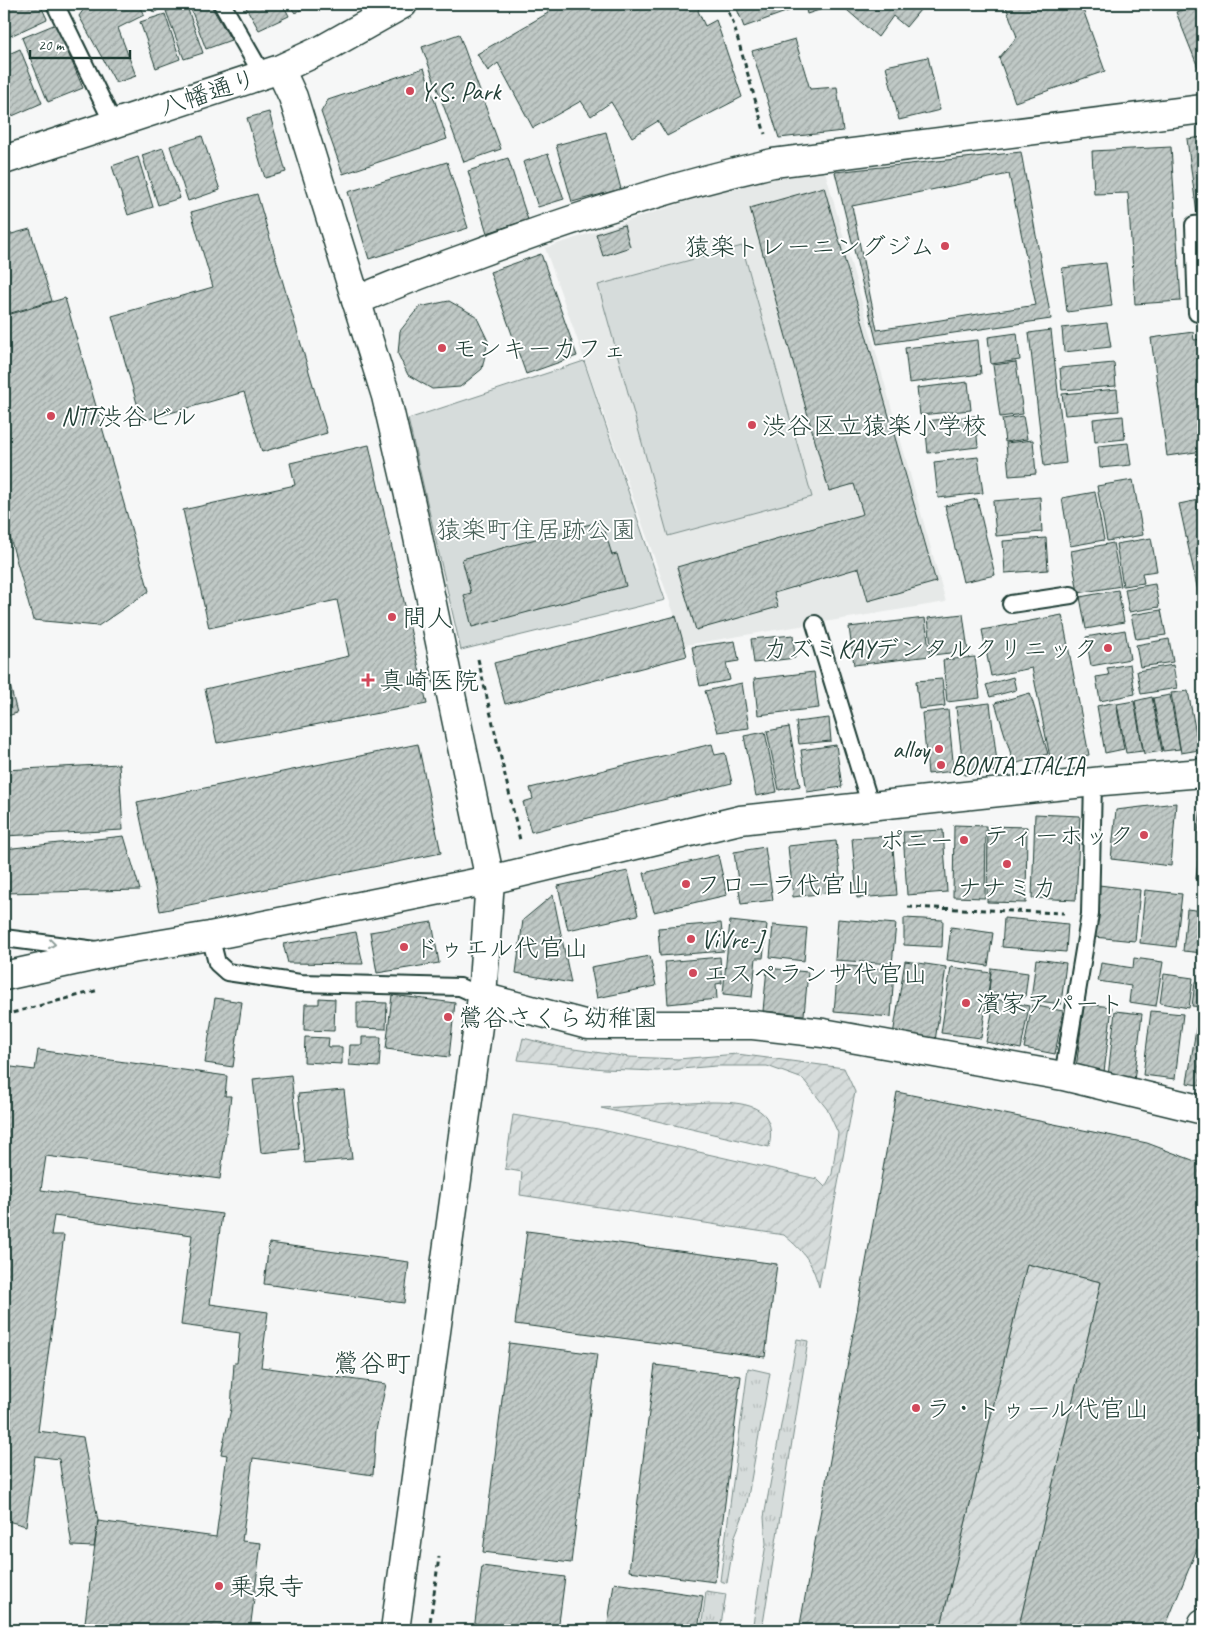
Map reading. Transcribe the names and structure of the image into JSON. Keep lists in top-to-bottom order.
{
  "streets": {
    "street": ["八幡通り"]
  },
  "districts": ["鶯谷町"],
  "parks": ["猿楽町住居跡公園"],
  "places": {
    "other": [
      "Y.S. Park",
      "猿楽トレーニングジム",
      "モンキーカフェ",
      "NTT渋谷ビル",
      "渋谷区立猿楽小学校",
      "間人",
      "カズミKAYデンタルクリニック",
      "alloy",
      "BONTA ITALIA",
      "ティーホック",
      "ポニー",
      "ナナミカ",
      "フローラ代官山",
      "ViVre-J",
      "ドゥエル代官山",
      "エスペランサ代官山",
      "濱家アパート",
      "鶯谷さくら幼稚園",
      "ラ・トゥール代官山",
      "乗泉寺"
    ],
    "health": ["真崎医院"]
  },
  "scale_bar": "20 m"
}
